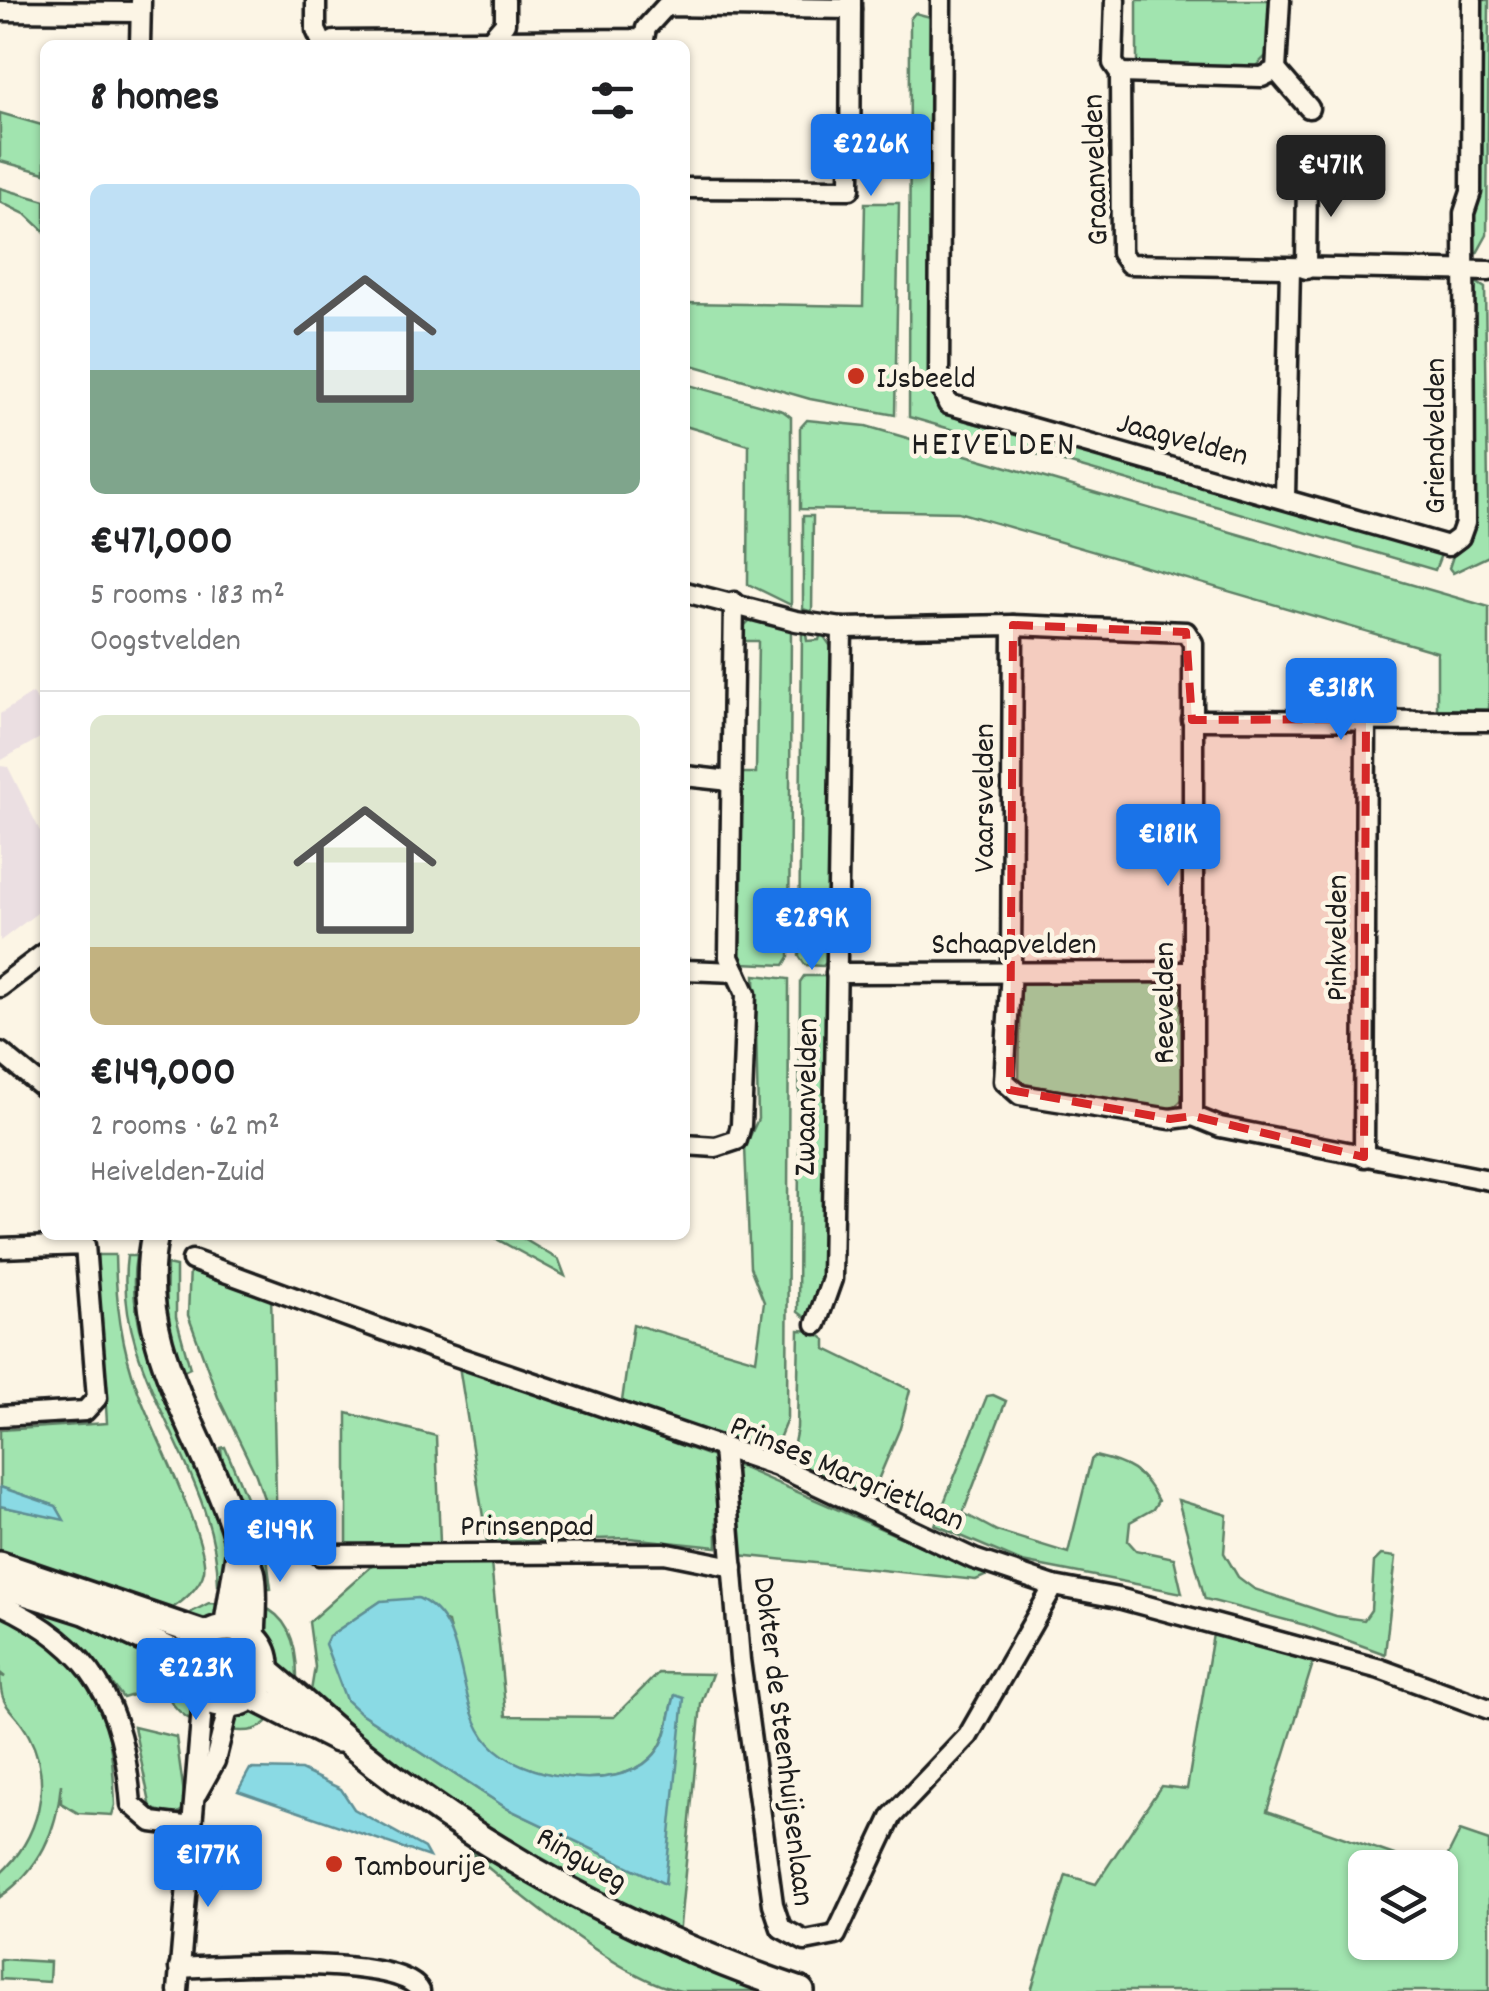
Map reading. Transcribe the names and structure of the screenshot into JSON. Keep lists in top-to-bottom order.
{
  "streets": {
    "main road": ["Ringweg"],
    "street": [
      "Graanvelden",
      "Griendvelden",
      "Jaagvelden",
      "Vaarsvelden",
      "Pinkvelden",
      "Schaapvelden",
      "Reevelden",
      "Zwaanvelden",
      "Prinses Margrietlaan",
      "Prinsenpad",
      "Dokter de Steenhuijsenlaan"
    ]
  },
  "crossings": [
    ["Graanvelden", "Griendvelden"],
    ["Graanvelden", "Jaagvelden"],
    ["Griendvelden", "Jaagvelden"],
    ["Vaarsvelden", "Schaapvelden"],
    ["Vaarsvelden", "Reevelden"],
    ["Schaapvelden", "Reevelden"],
    ["Schaapvelden", "Zwaanvelden"],
    ["Reevelden", "Zwaanvelden"],
    ["Prinses Margrietlaan", "Dokter de Steenhuijsenlaan"],
    ["Prinsenpad", "Dokter de Steenhuijsenlaan"]
  ],
  "districts": ["HEIVELDEN"],
  "places": ["IJsbeeld", "Tambourije"],
  "page": {
    "heading": "8 homes",
    "price": [
      "€226K",
      "€471K",
      "€318K",
      "€181K",
      "€289K",
      "€149K",
      "€223K",
      "€177K"
    ],
    "list": [
      {
        "name": "€471,000",
        "note": "5 rooms · 183 m² · Oogstvelden"
      },
      {
        "name": "€149,000",
        "note": "2 rooms · 62 m² · Heivelden-Zuid"
      }
    ]
  }
}
